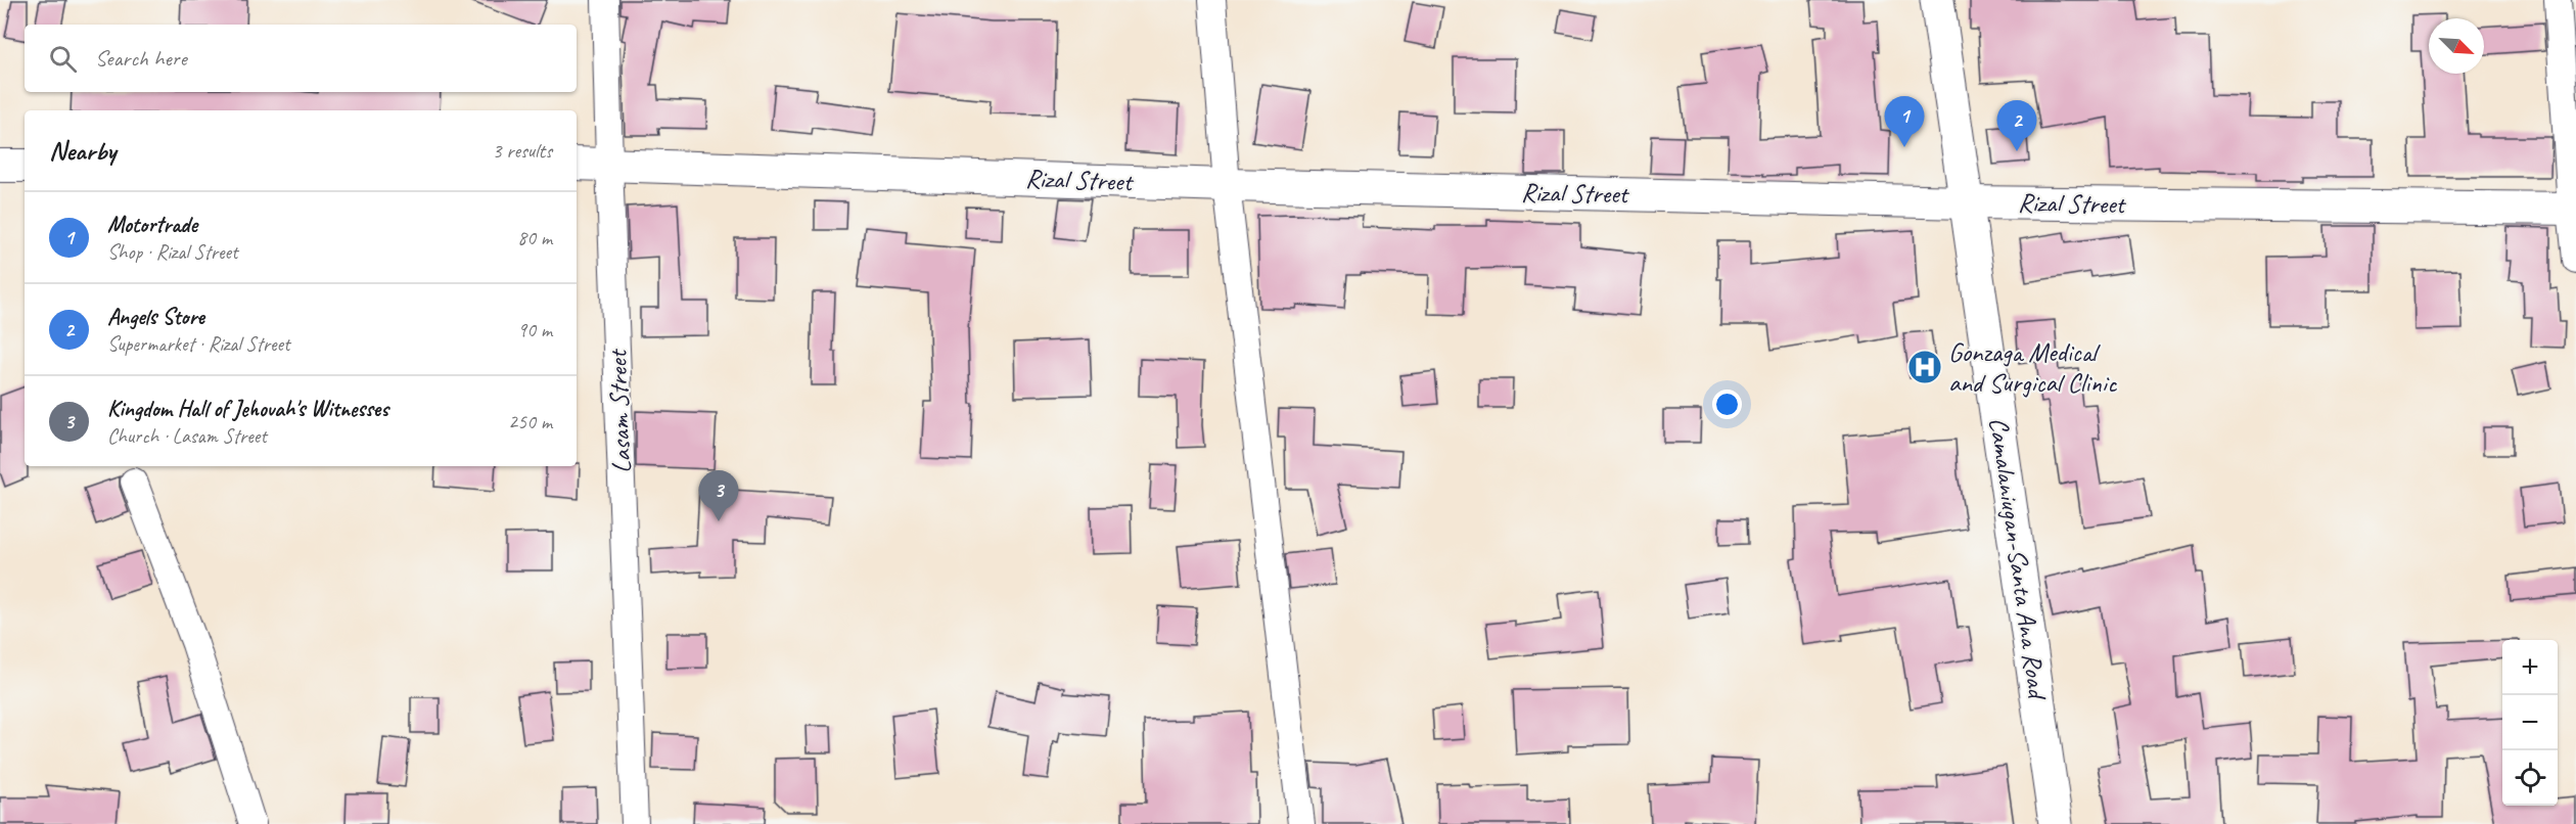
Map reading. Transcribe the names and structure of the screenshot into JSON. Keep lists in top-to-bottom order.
{
  "streets": {
    "main road": ["Camalaniugan-Santa Ana Road"],
    "street": ["Rizal Street", "Lasam Street"]
  },
  "crossings": [
    ["Rizal Street", "Lasam Street"],
    ["Rizal Street", "Camalaniugan-Santa Ana Road"]
  ],
  "places": {
    "hospital": ["Gonzaga Medical and Surgical Clinic"]
  },
  "north": "bottom right",
  "page": {
    "search": "Search here",
    "pins": ["1", "2", "3"],
    "heading": ["Nearby", "3 results"],
    "list": [
      {
        "mark": "1",
        "name": "Motortrade",
        "note": "Shop · Rizal Street",
        "value": "80 m"
      },
      {
        "mark": "2",
        "name": "Angels Store",
        "note": "Supermarket · Rizal Street",
        "value": "90 m"
      },
      {
        "mark": "3",
        "name": "Kingdom Hall of Jehovah's Witnesses",
        "note": "Church · Lasam Street",
        "value": "250 m"
      }
    ],
    "map_buttons": ["+", "−"]
  }
}
